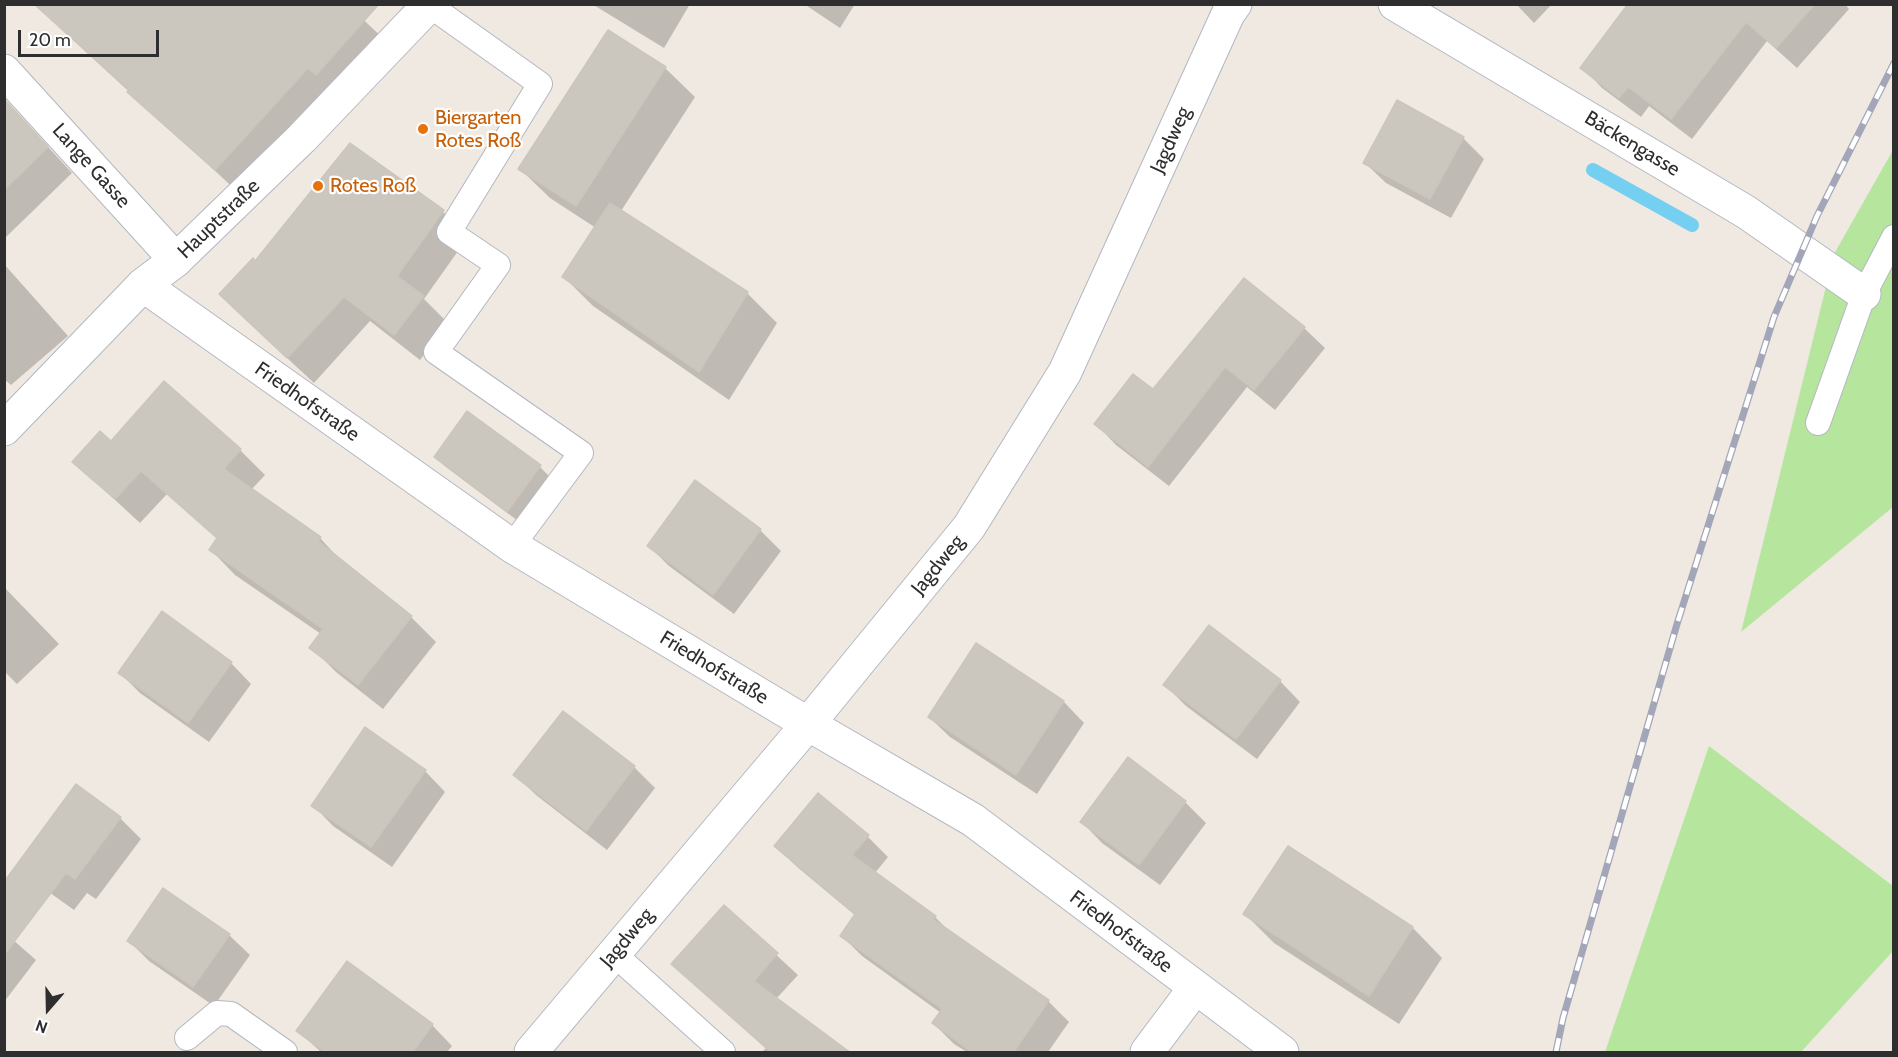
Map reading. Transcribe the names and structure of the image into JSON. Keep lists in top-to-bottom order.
{
  "streets": {
    "street": [
      "Jagdweg",
      "Bäckengasse",
      "Lange Gasse",
      "Hauptstraße",
      "Friedhofstraße"
    ]
  },
  "crossings": [
    ["Jagdweg", "Friedhofstraße"],
    ["Lange Gasse", "Hauptstraße"],
    ["Hauptstraße", "Friedhofstraße"]
  ],
  "places": ["Biergarten Rotes Roß", "Rotes Roß"],
  "scale_bar": "20 m",
  "north": "bottom"
}
